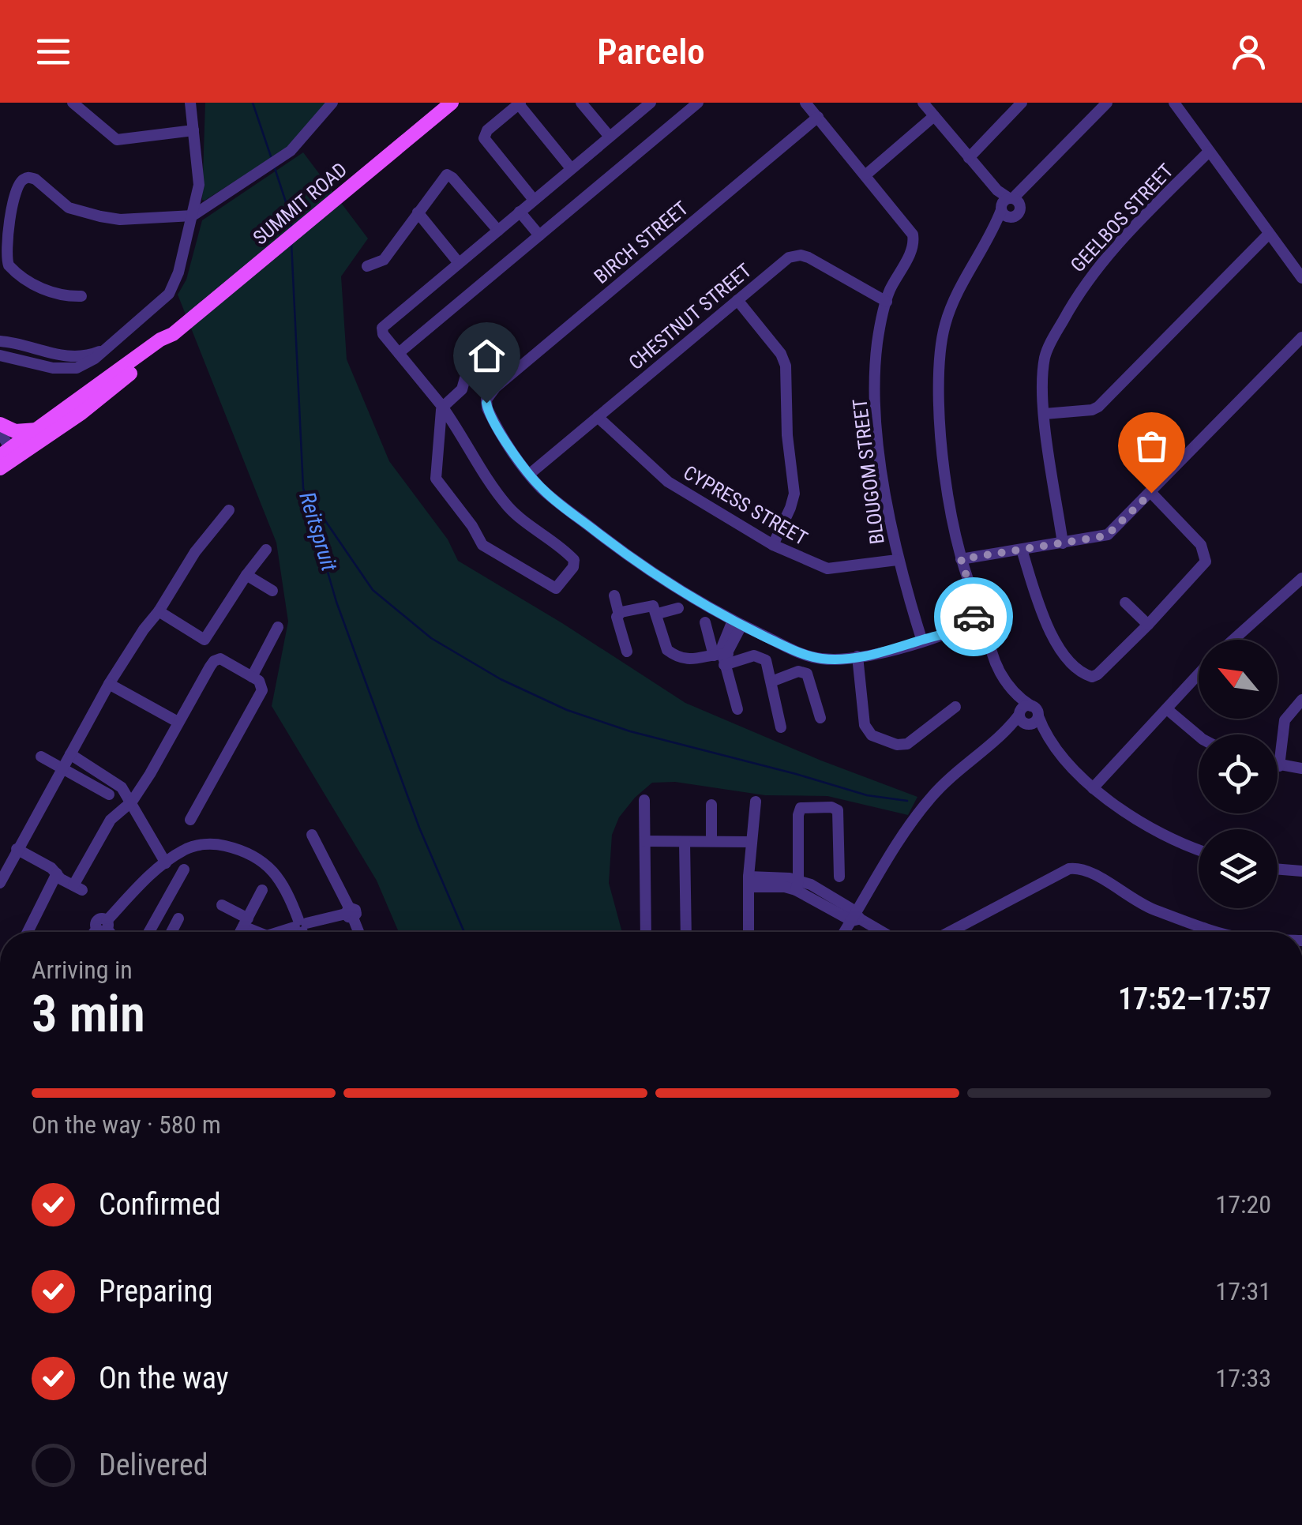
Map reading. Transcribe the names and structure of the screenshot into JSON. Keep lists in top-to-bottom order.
{
  "streets": {
    "main road": ["SUMMIT ROAD"],
    "street": [
      "GEELBOS STREET",
      "BIRCH STREET",
      "CHESTNUT STREET",
      "BLOUGOM STREET",
      "CYPRESS STREET"
    ]
  },
  "crossings": [
    ["BIRCH STREET", "CHESTNUT STREET"],
    ["BIRCH STREET", "BLOUGOM STREET"],
    ["CHESTNUT STREET", "BLOUGOM STREET"],
    ["CHESTNUT STREET", "CYPRESS STREET"],
    ["BLOUGOM STREET", "CYPRESS STREET"]
  ],
  "water": ["Reitspruit"],
  "north": "top left",
  "page": {
    "header": "Parcelo",
    "heading": ["3 min", "Arriving in", "17:52–17:57"],
    "bar": "On the way · 580 m",
    "list": [
      ["Confirmed", "17:20"],
      ["Preparing", "17:31"],
      ["On the way", "17:33"],
      "Delivered"
    ]
  }
}
